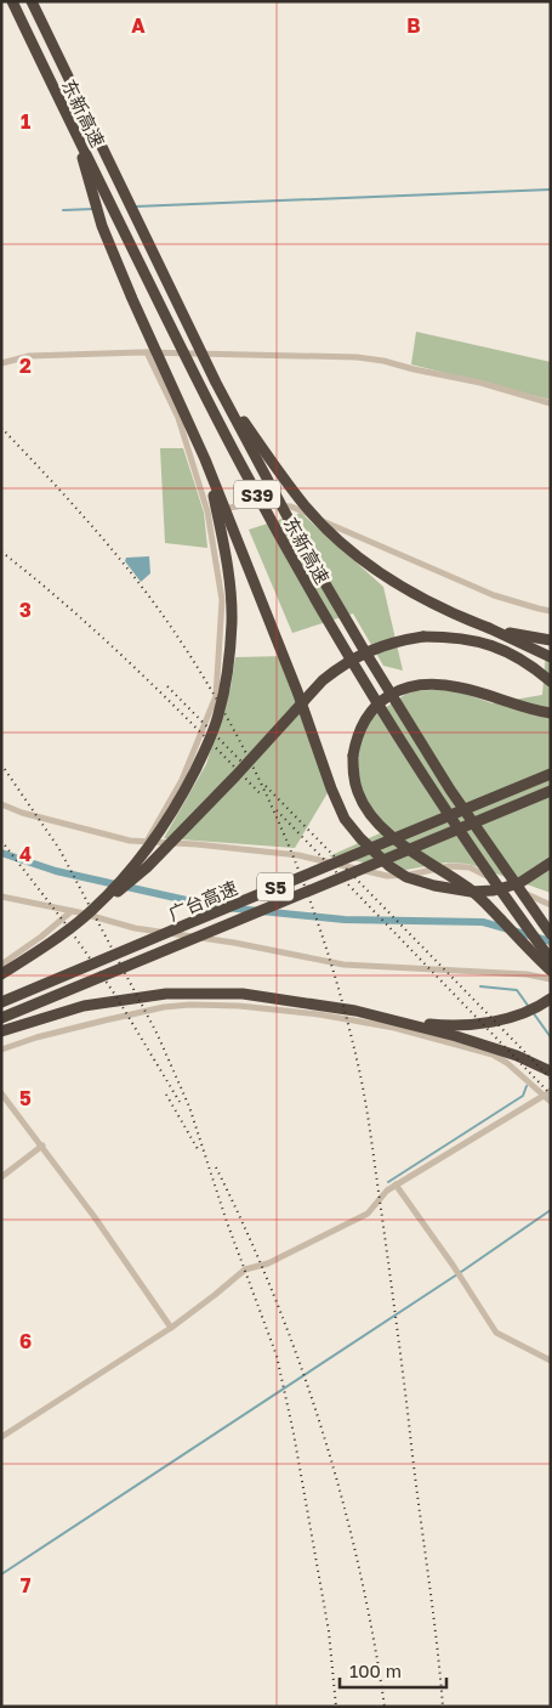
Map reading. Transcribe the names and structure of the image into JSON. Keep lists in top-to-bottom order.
{
  "streets": {
    "highway": [
      "东新高速",
      "S39",
      "S5",
      "广台高速"
    ]
  },
  "scale_bar": "100 m",
  "grid": {
    "columns": ["A", "B"],
    "rows": [
      "1",
      "2",
      "3",
      "4",
      "5",
      "6",
      "7"
    ]
  }
}
